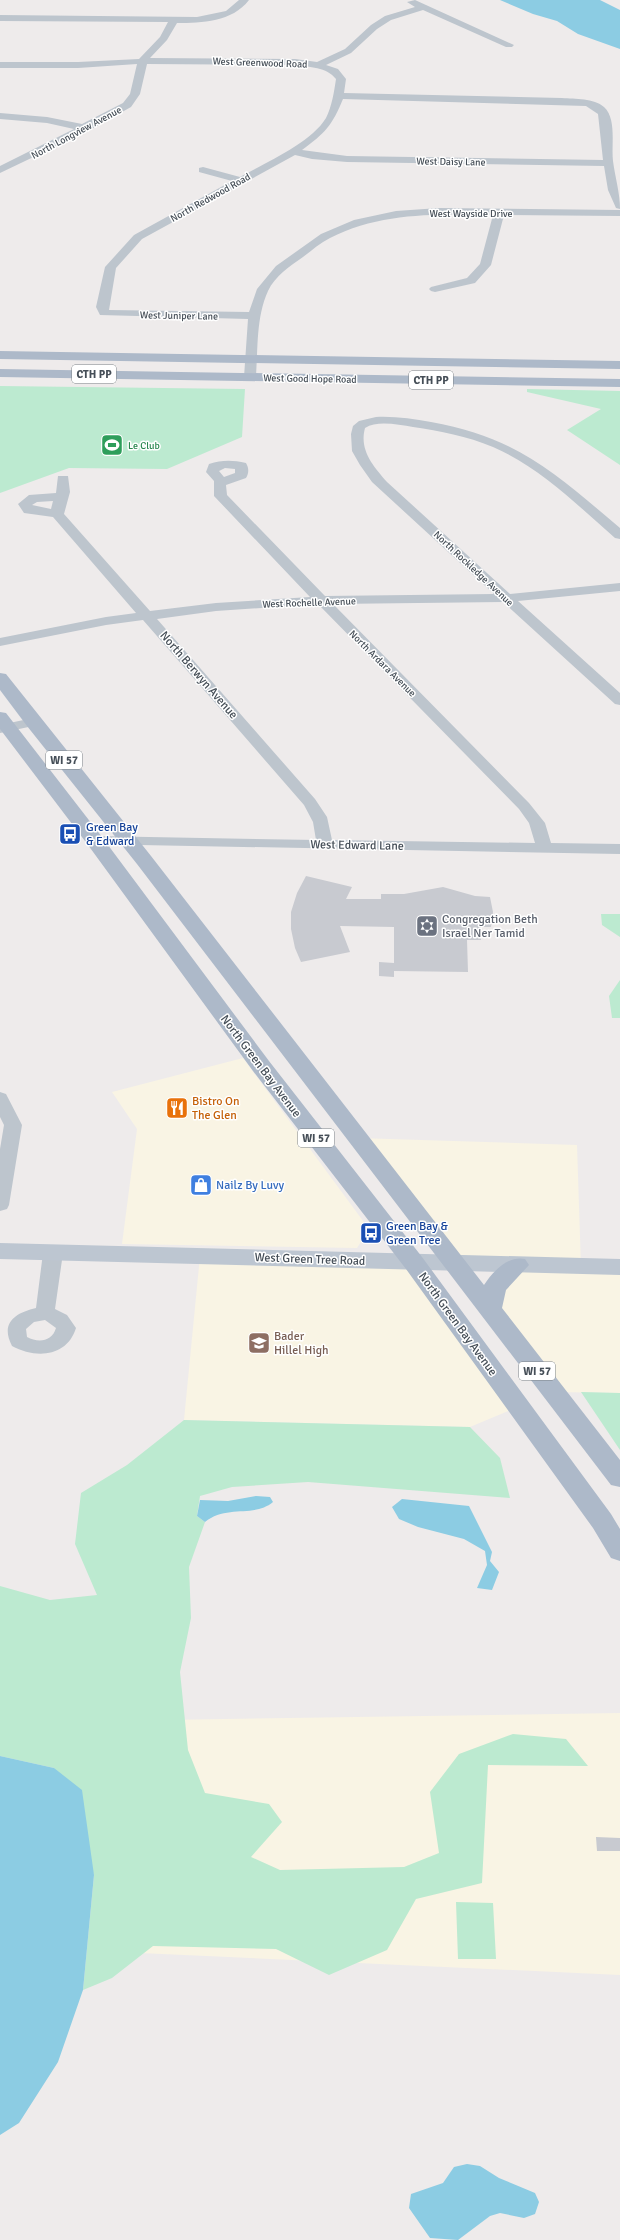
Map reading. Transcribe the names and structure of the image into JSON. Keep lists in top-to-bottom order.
{
  "streets": {
    "main road": [
      "CTH PP",
      "West Good Hope Road",
      "WI 57",
      "North Green Bay Avenue"
    ],
    "street": [
      "West Greenwood Road",
      "North Longview Avenue",
      "West Daisy Lane",
      "North Redwood Road",
      "West Wayside Drive",
      "West Juniper Lane",
      "North Rockledge Avenue",
      "West Rochelle Avenue",
      "North Ardara Avenue",
      "North Berwyn Avenue",
      "West Edward Lane",
      "West Green Tree Road"
    ]
  },
  "crossings": [
    ["West Greenwood Road", "North Longview Avenue"],
    ["West Greenwood Road", "North Redwood Road"],
    ["West Daisy Lane", "North Redwood Road"],
    ["North Redwood Road", "West Juniper Lane"],
    ["West Wayside Drive", "West Juniper Lane"],
    ["West Wayside Drive", "West Good Hope Road"],
    ["North Rockledge Avenue", "West Rochelle Avenue"],
    ["West Rochelle Avenue", "North Ardara Avenue"],
    ["West Rochelle Avenue", "North Berwyn Avenue"],
    ["North Ardara Avenue", "West Edward Lane"],
    ["North Berwyn Avenue", "West Edward Lane"],
    ["WI 57", "West Edward Lane"],
    ["WI 57", "West Green Tree Road"],
    ["West Edward Lane", "North Green Bay Avenue"],
    ["North Green Bay Avenue", "West Green Tree Road"]
  ],
  "places": {
    "sports": ["Le Club"],
    "bus stop": ["Green Bay & Edward", "Green Bay & Green Tree"],
    "synagogue": ["Congregation Beth Israel Ner Tamid"],
    "restaurant": ["Bistro On The Glen"],
    "shop": ["Nailz By Luvy"],
    "school or university": ["Bader Hillel High"]
  }
}
